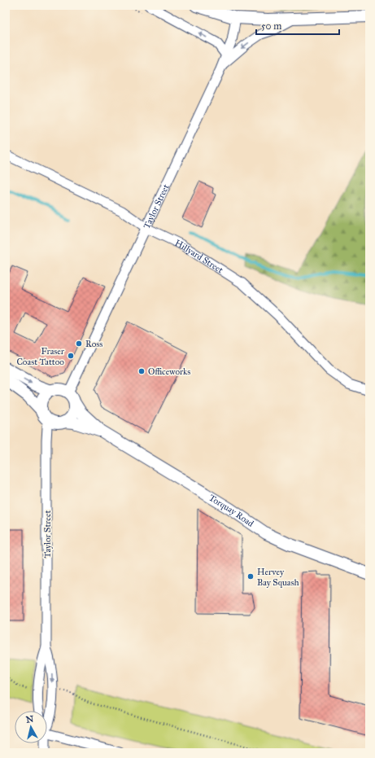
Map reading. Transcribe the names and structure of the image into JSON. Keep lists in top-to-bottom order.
{
  "streets": {
    "street": ["Taylor Street", "Hillyard Street", "Torquay Road"]
  },
  "crossings": [
    ["Taylor Street", "Hillyard Street"],
    ["Taylor Street", "Torquay Road"]
  ],
  "places": [
    "Ross",
    "Fraser Coast Tattoo",
    "Officeworks",
    "Hervey Bay Squash"
  ],
  "scale_bar": "50 m",
  "north": "top"
}
